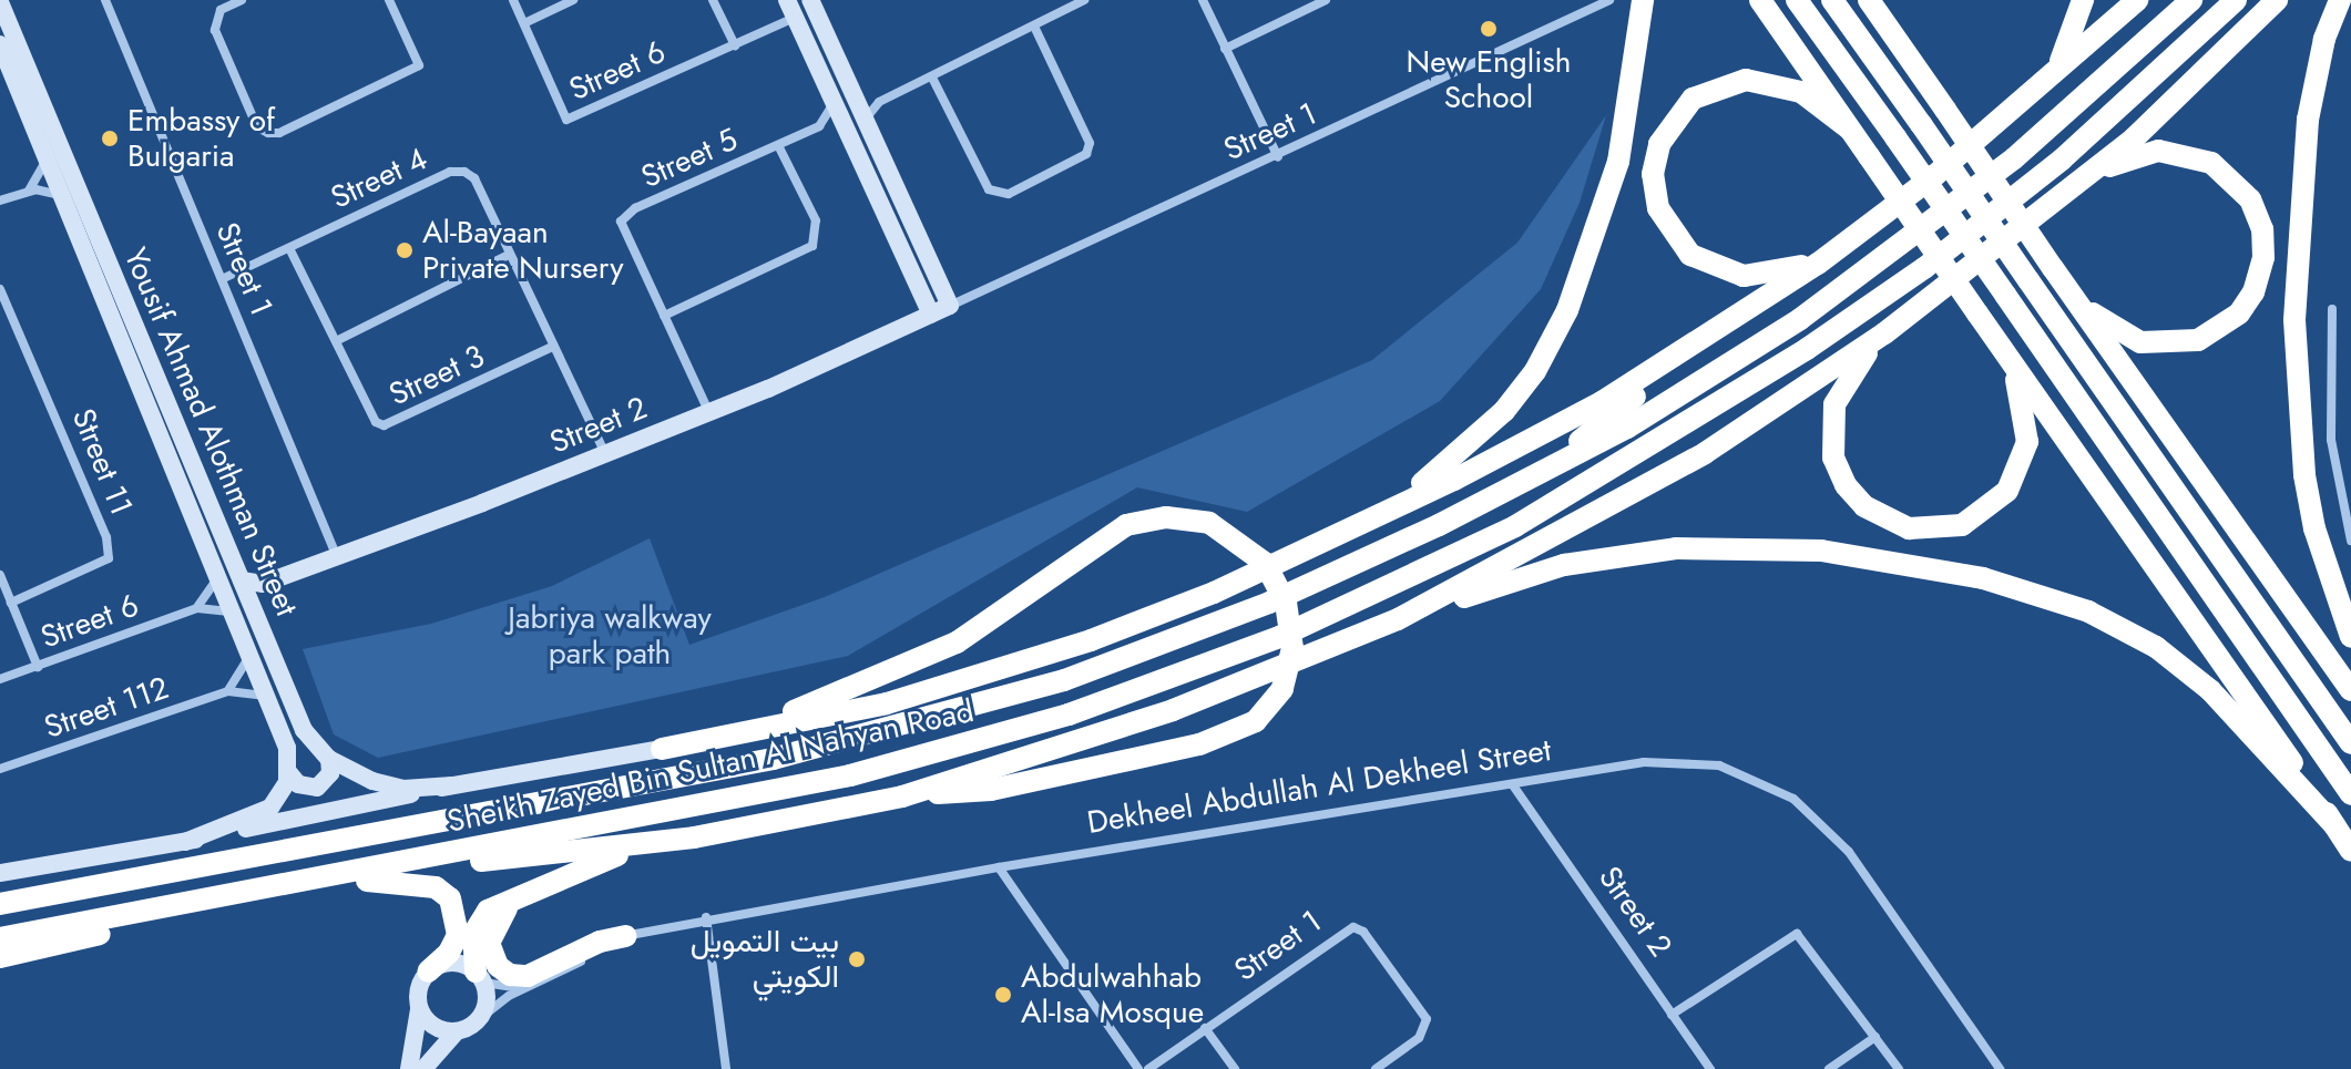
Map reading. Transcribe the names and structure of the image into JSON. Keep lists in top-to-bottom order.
{
  "streets": {
    "highway": ["Sheikh Zayed Bin Sultan Al Nahyan Road"],
    "street": [
      "Street 6",
      "Street 1",
      "Street 5",
      "Street 4",
      "Street 3",
      "Street 2",
      "Yousif Ahmad Alothman Street",
      "Street 11",
      "Street 112",
      "Dekheel Abdullah Al Dekheel Street"
    ]
  },
  "crossings": [
    ["Street 6", "Yousif Ahmad Alothman Street"],
    ["Street 1", "Street 4"],
    ["Street 1", "Street 2"],
    ["Street 5", "Street 2"],
    ["Street 4", "Street 3"],
    ["Street 4", "Street 2"],
    ["Street 2", "Yousif Ahmad Alothman Street"],
    ["Street 2", "Dekheel Abdullah Al Dekheel Street"],
    ["Yousif Ahmad Alothman Street", "Street 112"]
  ],
  "parks": ["Jabriya walkway park path"],
  "places": [
    "New English School",
    "Embassy of Bulgaria",
    "Al-Bayaan Private Nursery",
    "بيت التمويل الكويتي",
    "Abdulwahhab Al-Isa Mosque"
  ]
}
